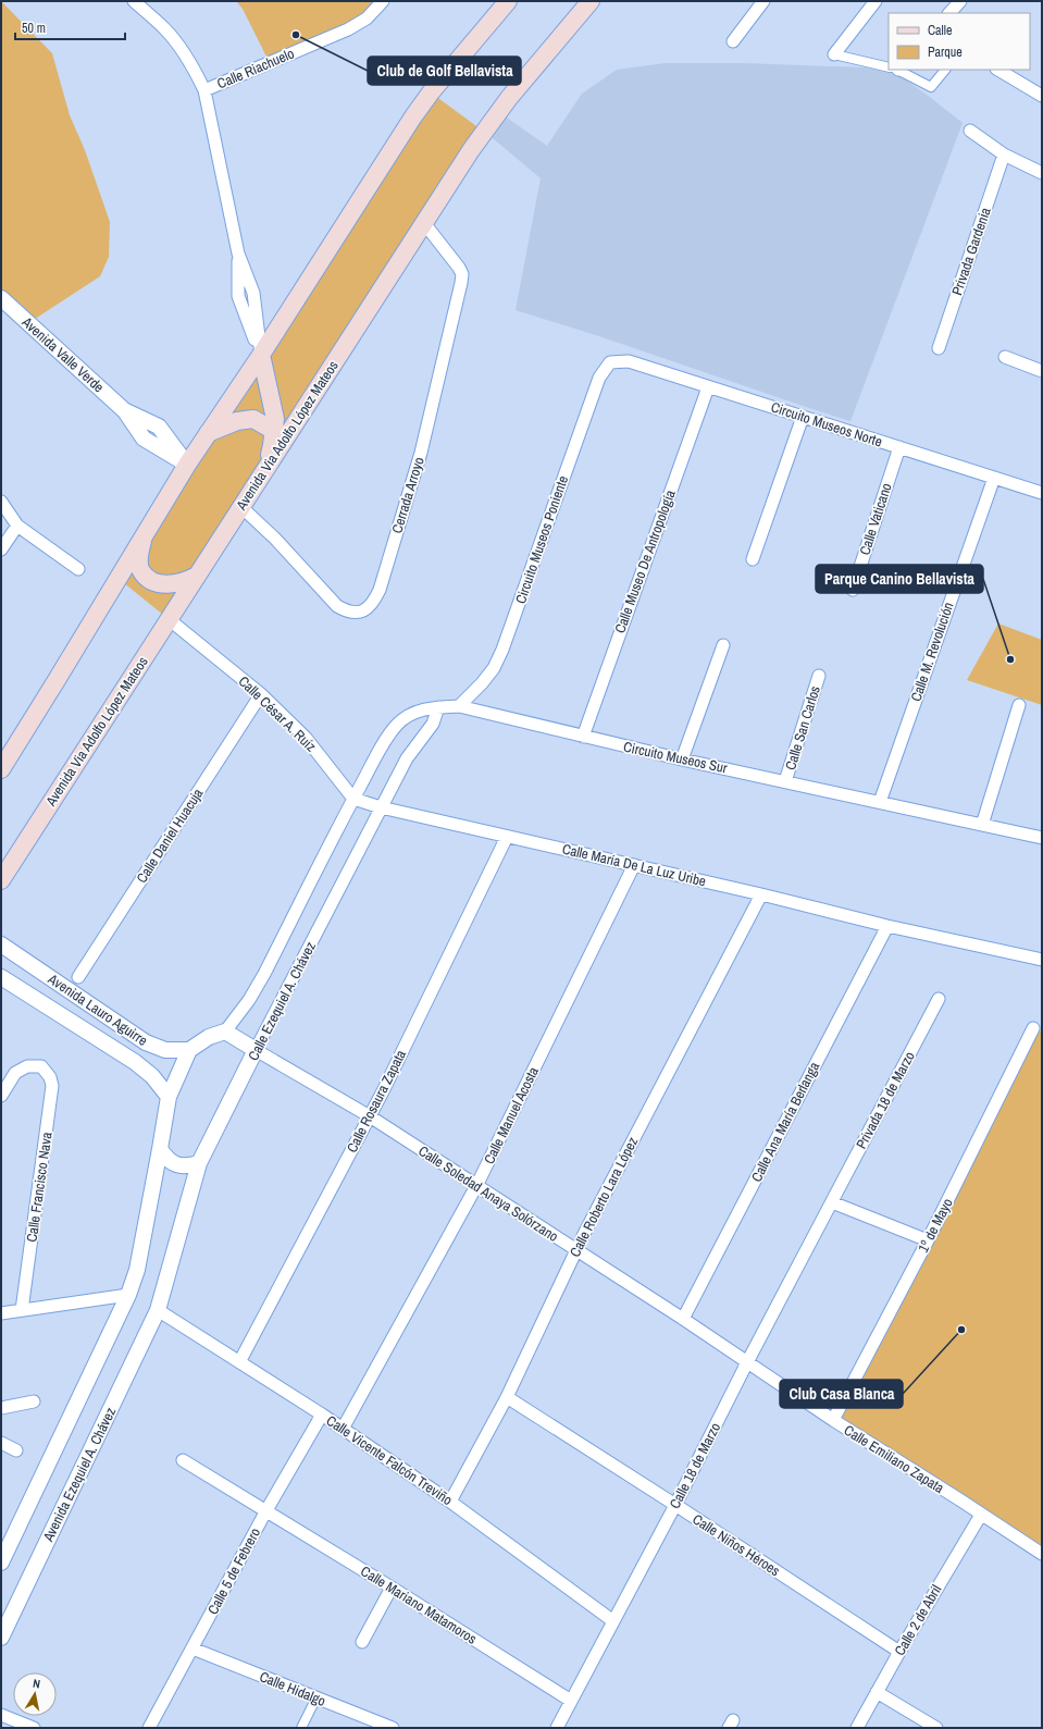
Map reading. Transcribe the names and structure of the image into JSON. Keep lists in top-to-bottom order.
{
  "streets": {
    "main road": ["Avenida Via Adolfo López Mateos"],
    "street": [
      "Calle Riachuelo",
      "Privada Gardenia",
      "Avenida Valle Verde",
      "Circuito Museos Norte",
      "Cerrada Arroyo",
      "Calle Vaticano",
      "Circuito Museos Poniente",
      "Calle Museo De Antropología",
      "Calle M. Revolución",
      "Calle César A. Ruíz",
      "Calle San Carlos",
      "Circuito Museos Sur",
      "Calle Daniel Huacuja",
      "Calle María De La Luz Uribe",
      "Calle Ezequiel A. Chávez",
      "Avenida Lauro Aguirre",
      "Privada 18 de Marzo",
      "Calle Rosaura Zapata",
      "Calle Manuel Acosta",
      "Calle Ana María Berlanga",
      "Calle Francisco Nava",
      "Calle Soledad Anaya Solórzano",
      "Calle Roberto Lara López",
      "1º de Mayo",
      "Calle Emiliano Zapata",
      "Calle Vicente Falcón Treviño",
      "Calle 18 de Marzo",
      "Avenida Ezequiel A. Chávez",
      "Calle Niños Héroes",
      "Calle 5 de Febrero",
      "Calle Mariano Matamoros",
      "Calle 2 de Abril",
      "Calle Hidalgo"
    ]
  },
  "crossings": [
    ["Circuito Museos Norte", "Calle Vaticano"],
    ["Circuito Museos Norte", "Circuito Museos Poniente"],
    ["Circuito Museos Norte", "Calle Museo De Antropología"],
    ["Circuito Museos Norte", "Calle M. Revolución"],
    ["Avenida Via Adolfo López Mateos", "Cerrada Arroyo"],
    ["Avenida Via Adolfo López Mateos", "Calle César A. Ruíz"],
    ["Circuito Museos Poniente", "Circuito Museos Sur"],
    ["Calle Museo De Antropología", "Circuito Museos Sur"],
    ["Calle M. Revolución", "Circuito Museos Sur"],
    ["Calle César A. Ruíz", "Circuito Museos Sur"],
    ["Calle César A. Ruíz", "Calle Daniel Huacuja"],
    ["Calle César A. Ruíz", "Calle Ezequiel A. Chávez"],
    ["Calle San Carlos", "Circuito Museos Sur"],
    ["Circuito Museos Sur", "Calle Ezequiel A. Chávez"],
    ["Calle María De La Luz Uribe", "Calle Ezequiel A. Chávez"],
    ["Calle María De La Luz Uribe", "Calle Rosaura Zapata"],
    ["Calle María De La Luz Uribe", "Calle Manuel Acosta"],
    ["Calle María De La Luz Uribe", "Calle Ana María Berlanga"],
    ["Calle María De La Luz Uribe", "Calle Roberto Lara López"],
    ["Calle Ezequiel A. Chávez", "Calle Soledad Anaya Solórzano"],
    ["Calle Ezequiel A. Chávez", "Calle Vicente Falcón Treviño"],
    ["Calle Ezequiel A. Chávez", "Avenida Ezequiel A. Chávez"],
    ["Privada 18 de Marzo", "Calle 18 de Marzo"],
    ["Calle Rosaura Zapata", "Calle Soledad Anaya Solórzano"],
    ["Calle Rosaura Zapata", "Calle Vicente Falcón Treviño"],
    ["Calle Manuel Acosta", "Calle Soledad Anaya Solórzano"],
    ["Calle Manuel Acosta", "Calle Vicente Falcón Treviño"],
    ["Calle Ana María Berlanga", "Calle Soledad Anaya Solórzano"],
    ["Calle Soledad Anaya Solórzano", "Calle Roberto Lara López"],
    ["Calle Soledad Anaya Solórzano", "Calle Emiliano Zapata"],
    ["Calle Soledad Anaya Solórzano", "Calle 18 de Marzo"],
    ["Calle Roberto Lara López", "Calle Vicente Falcón Treviño"],
    ["Calle Roberto Lara López", "Calle Niños Héroes"],
    ["1º de Mayo", "Calle Emiliano Zapata"],
    ["Calle Emiliano Zapata", "Calle 18 de Marzo"],
    ["Calle Emiliano Zapata", "Calle 2 de Abril"],
    ["Calle Vicente Falcón Treviño", "Calle 18 de Marzo"],
    ["Calle Vicente Falcón Treviño", "Avenida Ezequiel A. Chávez"],
    ["Calle Vicente Falcón Treviño", "Calle 5 de Febrero"],
    ["Calle 18 de Marzo", "Calle Niños Héroes"],
    ["Calle 18 de Marzo", "Calle Mariano Matamoros"],
    ["Calle Niños Héroes", "Calle 2 de Abril"],
    ["Calle 5 de Febrero", "Calle Mariano Matamoros"],
    ["Calle 5 de Febrero", "Calle Hidalgo"]
  ],
  "places": ["Club de Golf Bellavista", "Parque Canino Bellavista", "Club Casa Blanca"],
  "legend": ["Calle", "Parque"],
  "scale_bar": "50 m",
  "north": "top"
}
